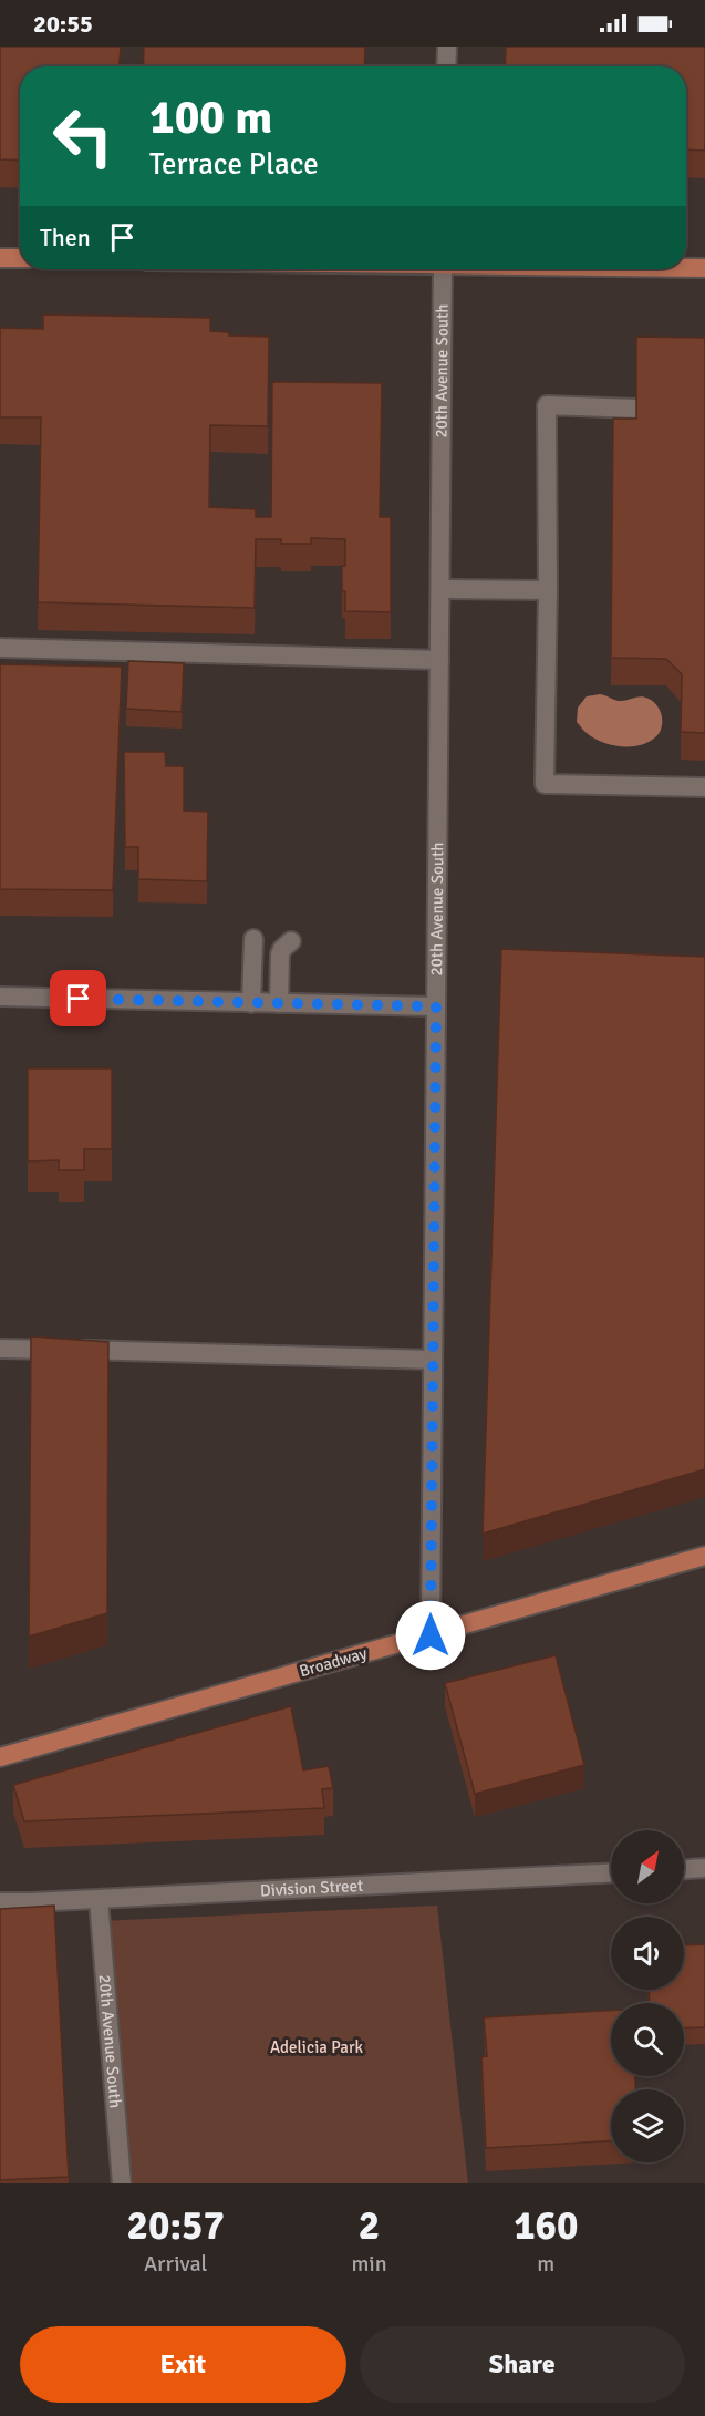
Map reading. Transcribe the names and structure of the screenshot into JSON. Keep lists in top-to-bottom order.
{
  "streets": {
    "main road": ["20th Avenue South", "Broadway", "Division Street"]
  },
  "crossings": [
    ["20th Avenue South", "Broadway"],
    ["20th Avenue South", "Division Street"]
  ],
  "parks": ["Adelicia Park"],
  "north": "top right",
  "page": {
    "status": "20:55",
    "turn": ["100 m", "Terrace Place"],
    "then": "Then",
    "eta": [
      "20:57",
      "Arrival",
      "2",
      "min",
      "160",
      "m"
    ],
    "buttons": ["Exit", "Share"]
  }
}
